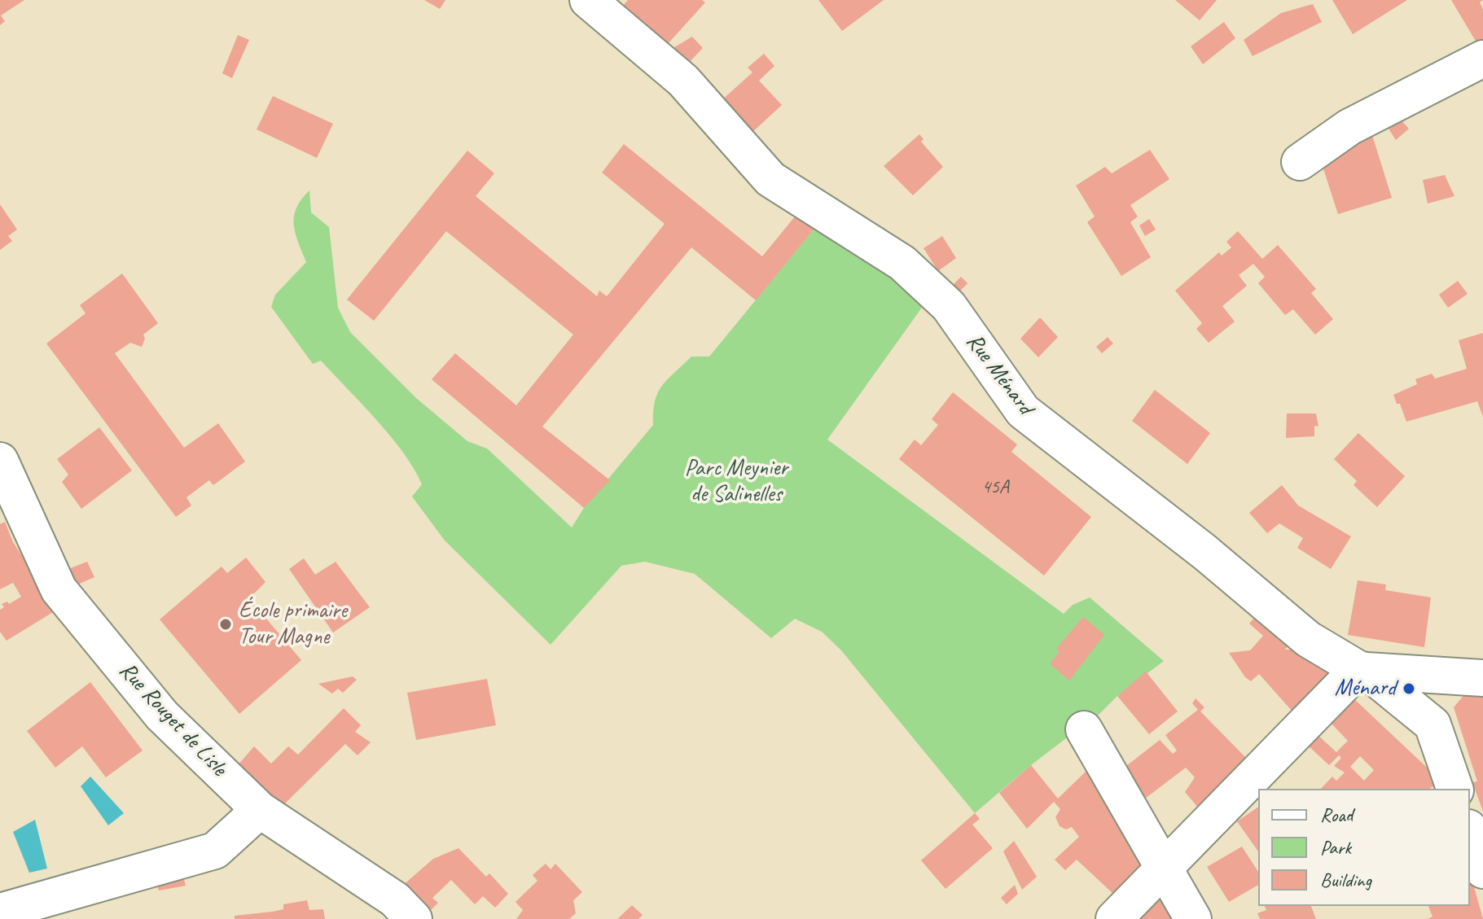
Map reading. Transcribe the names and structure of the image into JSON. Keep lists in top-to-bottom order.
{
  "streets": {
    "street": ["Rue Ménard", "Rue Rouget de Lisle"]
  },
  "parks": ["Parc Meynier de Salinelles"],
  "places": ["École primaire Tour Magne", "Ménard"],
  "house_numbers": ["45A"],
  "legend": ["Road", "Park", "Building"]
}
